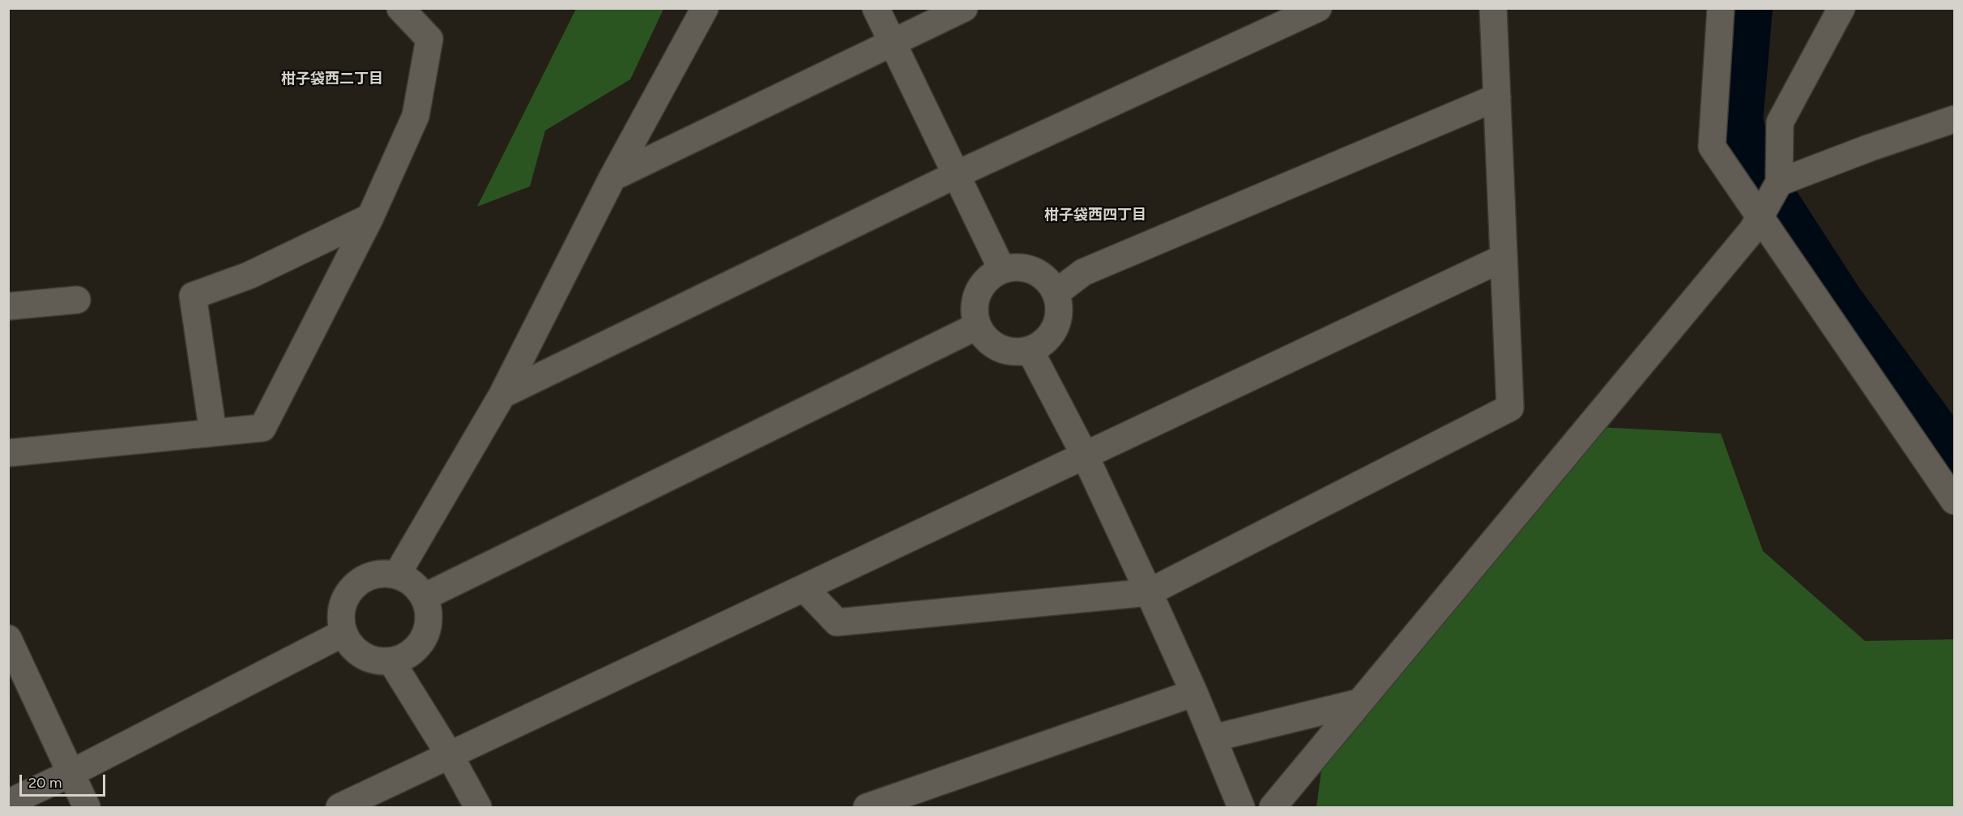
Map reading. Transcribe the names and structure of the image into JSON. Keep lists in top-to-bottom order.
{
  "districts": ["柑子袋西二丁目", "柑子袋西四丁目"],
  "scale_bar": "20 m"
}
